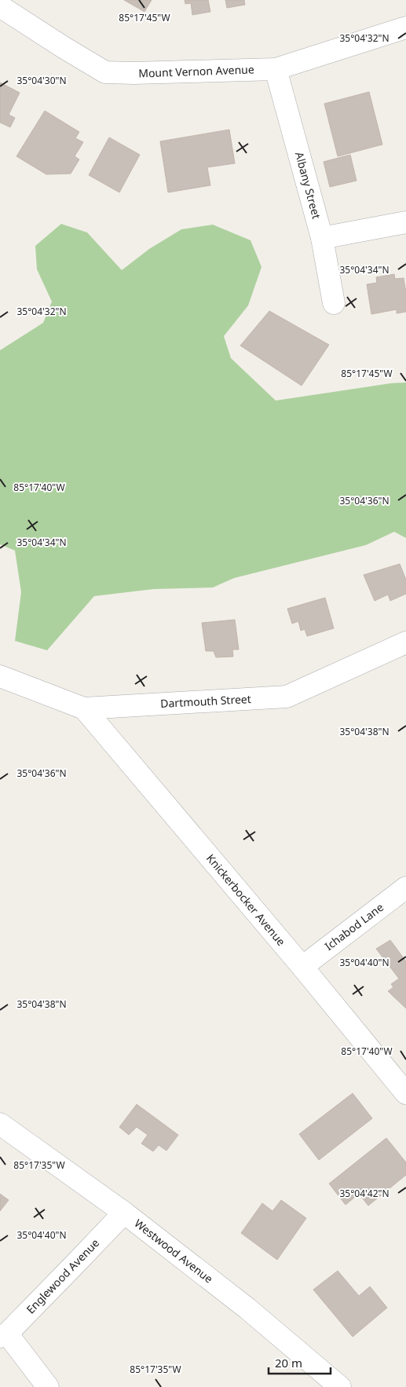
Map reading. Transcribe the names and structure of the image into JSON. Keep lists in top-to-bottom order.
{
  "streets": {
    "street": [
      "Mount Vernon Avenue",
      "Albany Street",
      "Dartmouth Street",
      "Knickerbocker Avenue",
      "Ichabod Lane",
      "Westwood Avenue",
      "Englewood Avenue"
    ]
  },
  "crossings": [
    ["Mount Vernon Avenue", "Albany Street"],
    ["Dartmouth Street", "Knickerbocker Avenue"],
    ["Knickerbocker Avenue", "Ichabod Lane"],
    ["Westwood Avenue", "Englewood Avenue"]
  ],
  "scale_bar": "20 m",
  "coordinates": [
    "85°17'45\"W",
    "35°04'32\"N",
    "35°04'30\"N",
    "35°04'34\"N",
    "85°17'40\"W",
    "35°04'36\"N",
    "35°04'38\"N",
    "35°04'40\"N",
    "85°17'35\"W",
    "35°04'42\"N"
  ]
}
